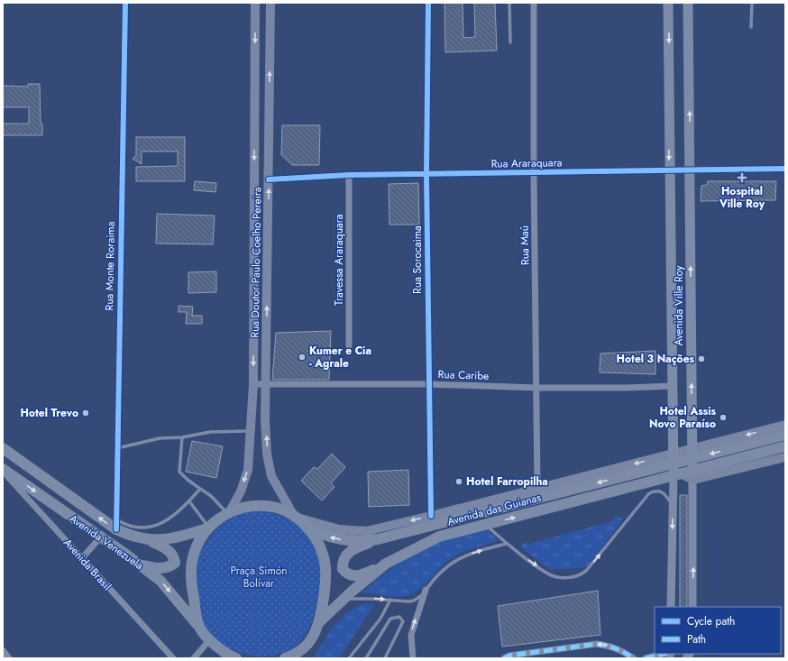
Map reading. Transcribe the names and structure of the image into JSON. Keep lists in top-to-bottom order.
{
  "streets": {
    "highway": ["Avenida das Guianas", "Avenida Venezuela"],
    "main road": ["Rua Doutor Paulo Coelho Pereira", "Avenida Ville Roy"],
    "street": [
      "Rua Araraquara",
      "Rua Maú",
      "Travessa Araraquara",
      "Rua Sorocaima",
      "Rua Monte Roraima",
      "Rua Caribe",
      "Avenida Brasil"
    ]
  },
  "crossings": [
    ["Rua Araraquara", "Rua Maú"],
    ["Rua Araraquara", "Travessa Araraquara"],
    ["Rua Araraquara", "Rua Sorocaima"],
    ["Rua Araraquara", "Rua Doutor Paulo Coelho Pereira"],
    ["Rua Araraquara", "Avenida Ville Roy"],
    ["Rua Maú", "Rua Caribe"],
    ["Rua Maú", "Avenida das Guianas"],
    ["Rua Sorocaima", "Rua Caribe"],
    ["Rua Sorocaima", "Avenida das Guianas"],
    ["Rua Doutor Paulo Coelho Pereira", "Rua Caribe"],
    ["Rua Monte Roraima", "Avenida Venezuela"],
    ["Avenida Ville Roy", "Rua Caribe"],
    ["Avenida Ville Roy", "Avenida das Guianas"]
  ],
  "parks": ["Praça Simón Bolívar"],
  "places": {
    "health": ["Hospital Ville Roy"],
    "other": [
      "Kumer e Cia - Agrale",
      "Hotel 3 Nações",
      "Hotel Trevo",
      "Hotel Assis Novo Paraíso",
      "Hotel Farropilha"
    ]
  },
  "legend": ["Cycle path", "Path"]
}
